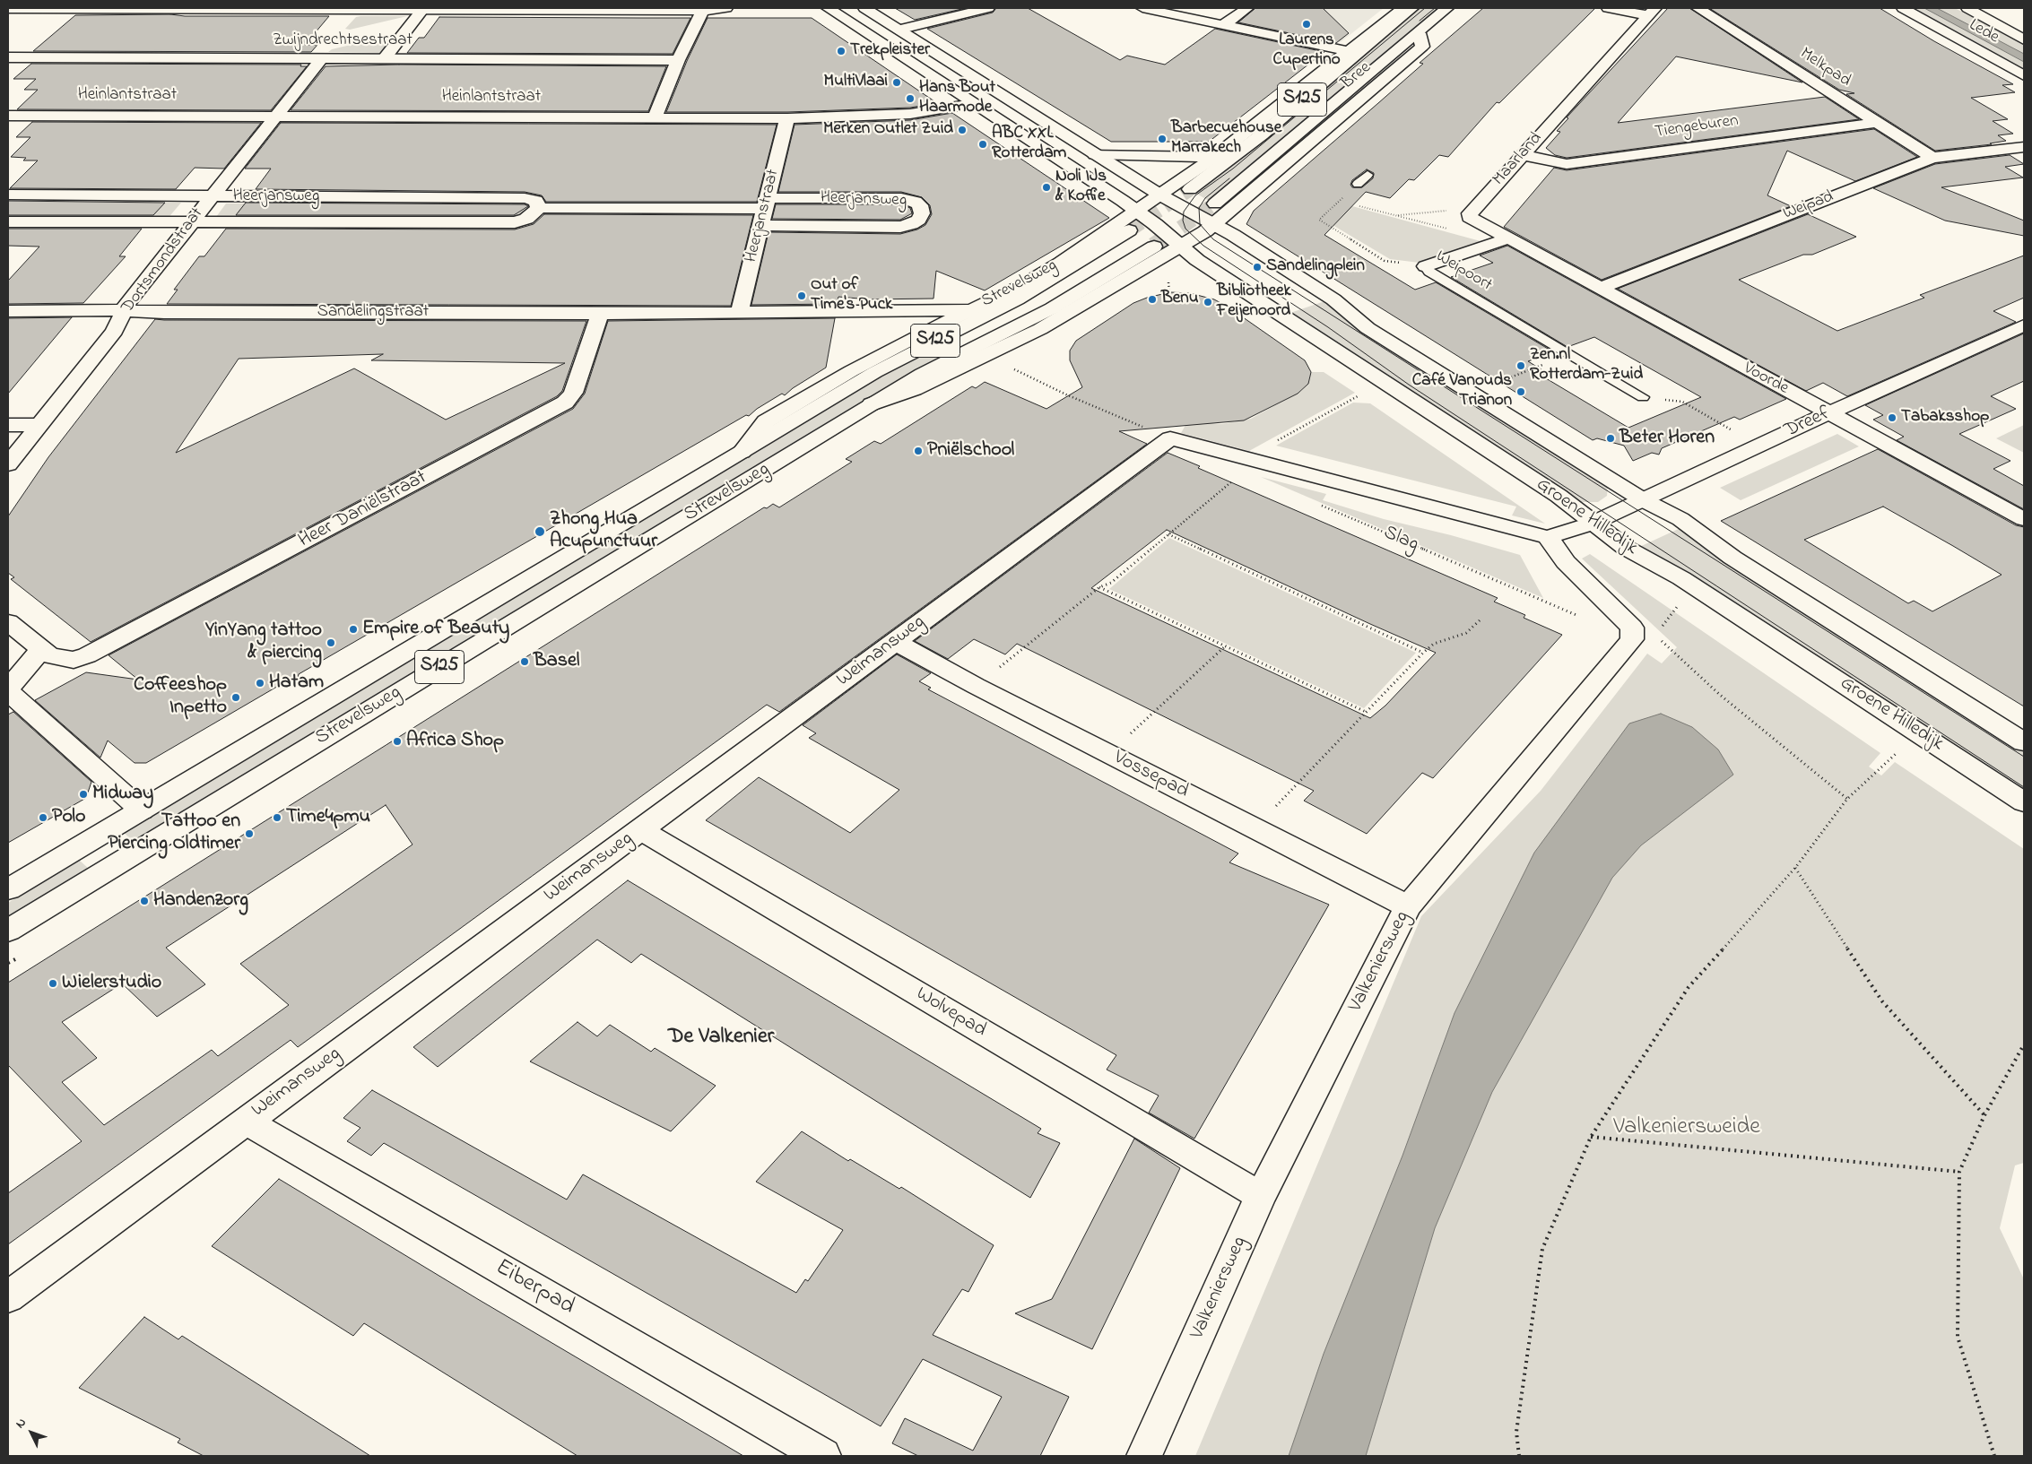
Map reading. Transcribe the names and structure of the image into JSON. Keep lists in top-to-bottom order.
{
  "streets": {
    "street": [
      "Lede",
      "Zwijndrechtsestraat",
      "Melkpad",
      "Bree",
      "Heinlantstraat",
      "S125",
      "Tiengeburen",
      "Maarland",
      "Heerjansweg",
      "Weipad",
      "Heerjanstraat",
      "Dortsmondstraat",
      "Strevelsweg",
      "Sandelingstraat",
      "Voorde",
      "Dreef",
      "Heer Daniëlstraat",
      "Groene Hilledijk",
      "Slag",
      "Weimansweg",
      "Vossepad",
      "Valkeniersweg",
      "Wolvepad",
      "Eiberpad"
    ],
    "lane": ["Weipoort"]
  },
  "crossings": [
    ["Zwijndrechtsestraat", "Dortsmondstraat"],
    ["Melkpad", "Tiengeburen"],
    ["Melkpad", "Weipad"],
    ["Bree", "Strevelsweg"],
    ["Bree", "Groene Hilledijk"],
    ["Heinlantstraat", "Heerjanstraat"],
    ["Heinlantstraat", "Dortsmondstraat"],
    ["Heinlantstraat", "Groene Hilledijk"],
    ["Tiengeburen", "Maarland"],
    ["Heerjansweg", "Heerjanstraat"],
    ["Heerjansweg", "Dortsmondstraat"],
    ["Weipad", "Voorde"],
    ["Heerjanstraat", "Sandelingstraat"],
    ["Dortsmondstraat", "Sandelingstraat"],
    ["Strevelsweg", "Groene Hilledijk"],
    ["Sandelingstraat", "Heer Daniëlstraat"],
    ["Voorde", "Dreef"],
    ["Dreef", "Groene Hilledijk"],
    ["Slag", "Weimansweg"],
    ["Weimansweg", "Vossepad"],
    ["Weimansweg", "Wolvepad"],
    ["Weimansweg", "Eiberpad"],
    ["Vossepad", "Valkeniersweg"],
    ["Valkeniersweg", "Wolvepad"]
  ],
  "districts": ["De Valkenier"],
  "parks": ["Valkeniersweide"],
  "places": [
    "Laurens Cupertino",
    "Trekpleister",
    "MultiVlaai",
    "Hans Bout Haarmode",
    "Merken Outlet Zuid",
    "Barbecuehouse Marrakech",
    "ABC XXL Rotterdam",
    "Noli IJs & Koffie",
    "Sandelingplein",
    "Out of Time's Puck",
    "Benu",
    "Bibliotheek Feijenoord",
    "Zen.nl Rotterdam-Zuid",
    "Café Vanouds Trianon",
    "Tabaksshop",
    "Beter Horen",
    "Pniëlschool",
    "Zhong Hua Acupunctuur",
    "Empire of Beauty",
    "YinYang tattoo & piercing",
    "Basel",
    "Hatam",
    "Coffeeshop Inpetto",
    "Africa Shop",
    "Midway",
    "Polo",
    "Time4pmu",
    "Tattoo en Piercing Oldtimer",
    "Handenzorg",
    "Wielerstudio"
  ],
  "north": "top left"
}
